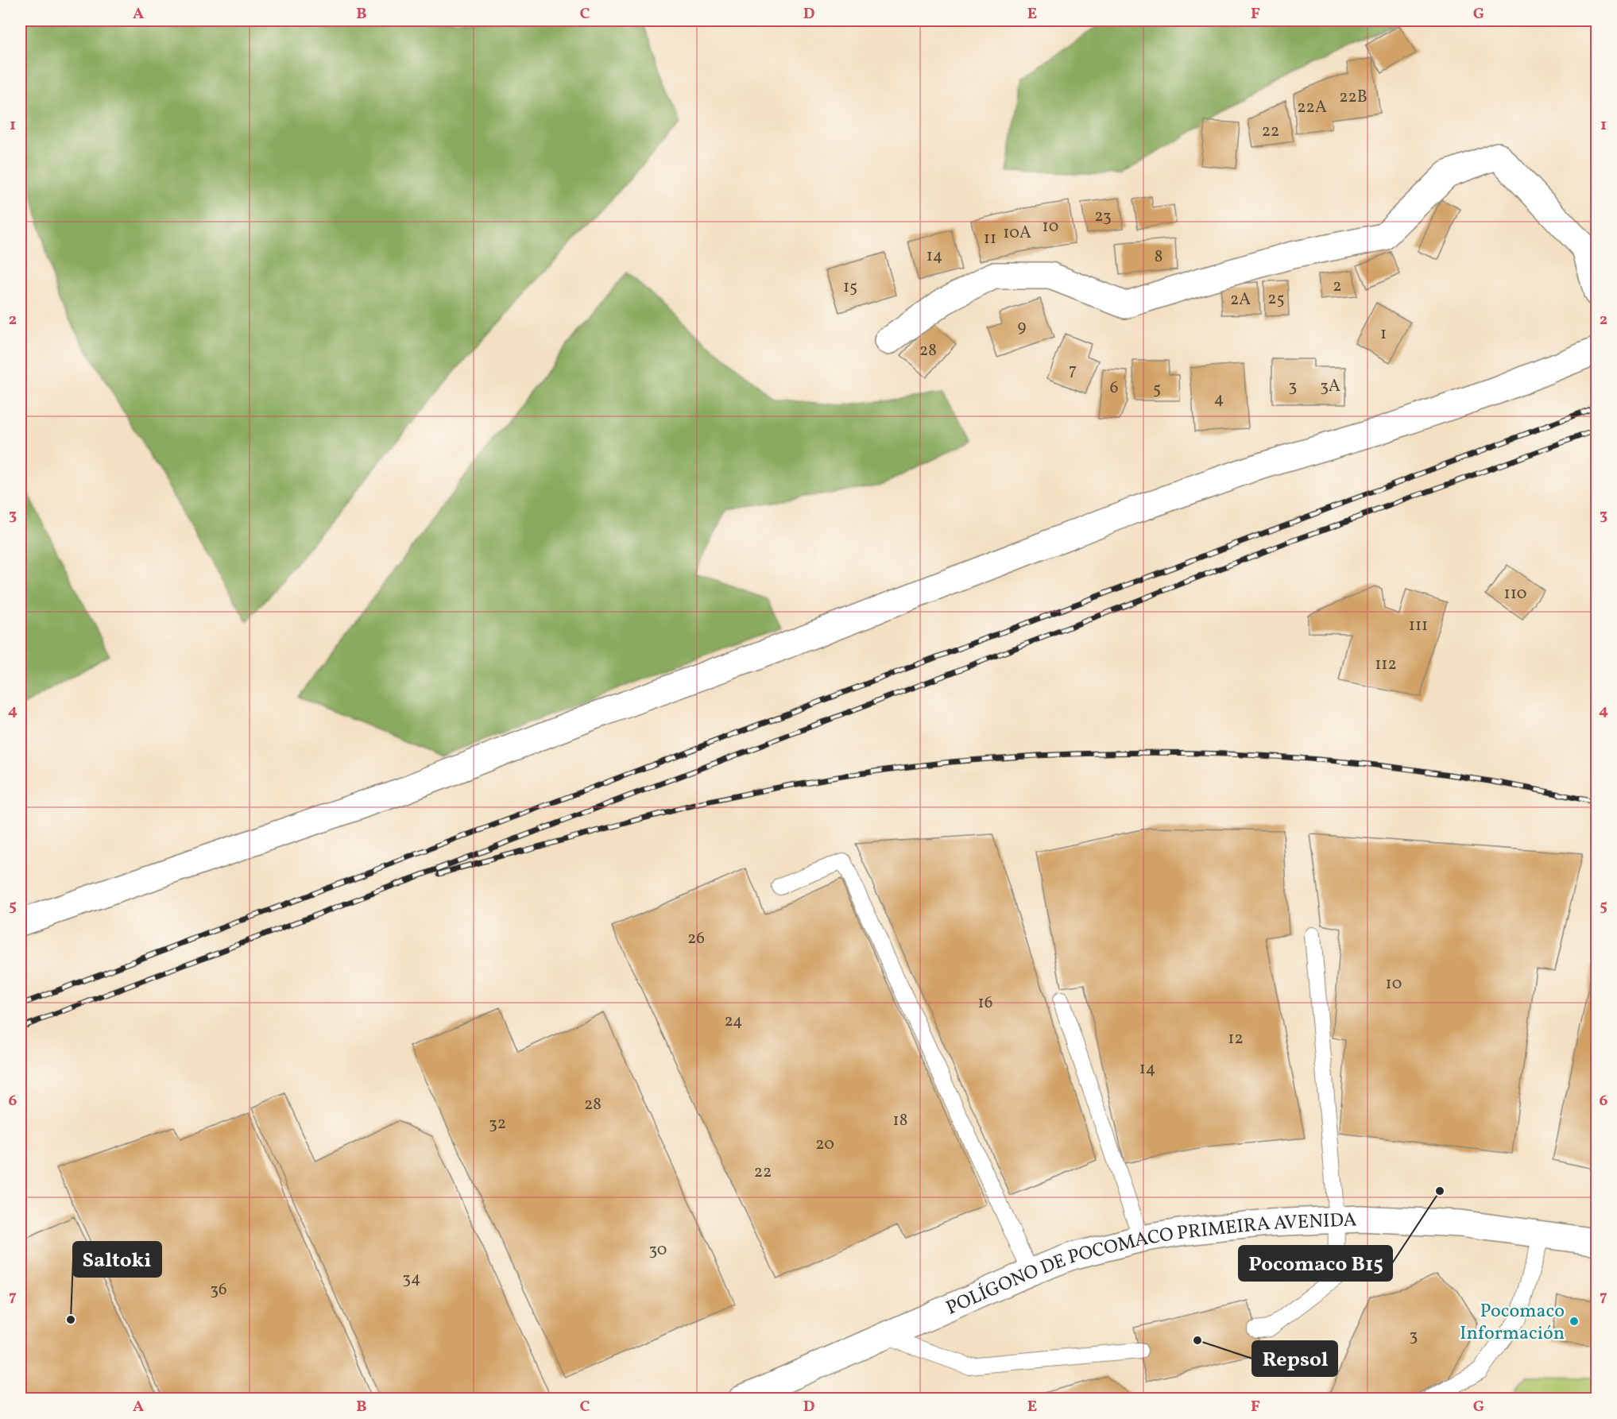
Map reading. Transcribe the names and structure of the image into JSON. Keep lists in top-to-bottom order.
{
  "streets": {
    "street": ["POLÍGONO DE POCOMACO PRIMEIRA AVENIDA"]
  },
  "places": [
    "Pocomaco B15",
    "Saltoki",
    "Pocomaco Información",
    "Repsol"
  ],
  "house_numbers": [
    "22B",
    "22A",
    "22",
    "23",
    "10",
    "10A",
    "11",
    "14",
    "8",
    "2",
    "15",
    "25",
    "2A",
    "9",
    "1",
    "28",
    "7",
    "3",
    "3A",
    "6",
    "5",
    "4",
    "110",
    "111",
    "112",
    "26",
    "10",
    "16",
    "24",
    "12",
    "14",
    "28",
    "18",
    "32",
    "20",
    "22",
    "30",
    "34",
    "36",
    "3"
  ],
  "grid": {
    "columns": [
      "A",
      "B",
      "C",
      "D",
      "E",
      "F",
      "G"
    ],
    "rows": [
      "1",
      "2",
      "3",
      "4",
      "5",
      "6",
      "7"
    ]
  }
}
